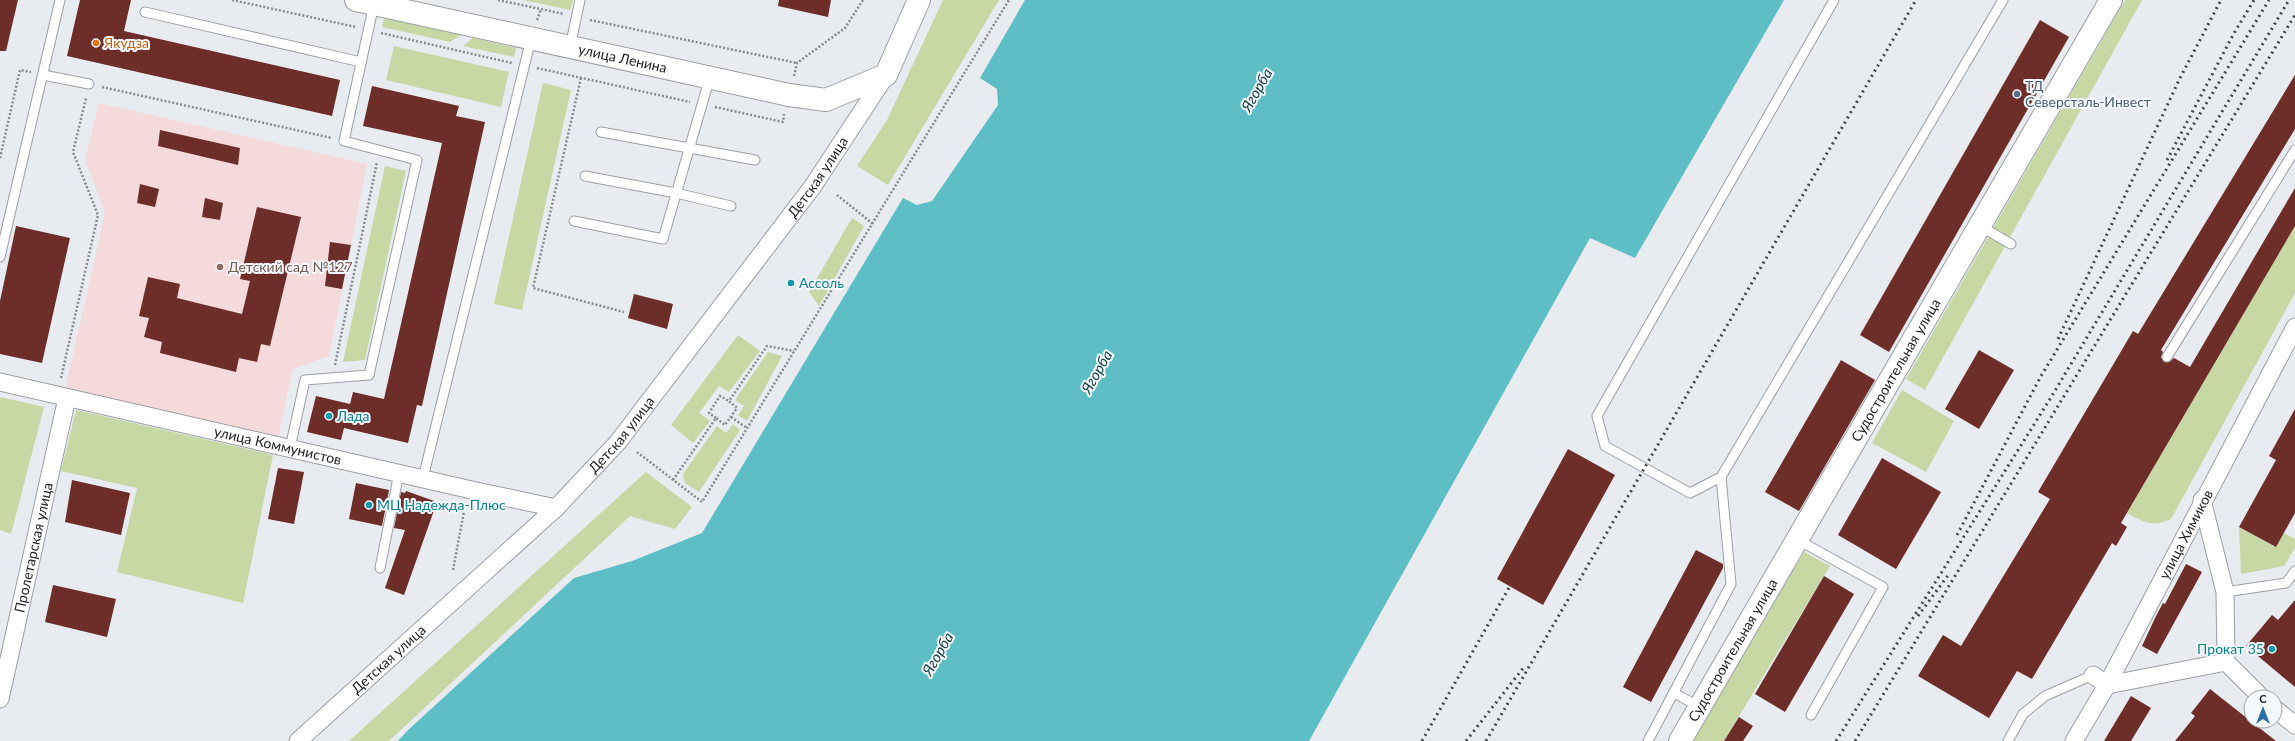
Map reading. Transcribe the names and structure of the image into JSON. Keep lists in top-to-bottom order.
{
  "streets": {
    "main road": ["улица Ленина", "Судостроительная улица"],
    "street": [
      "Детская улица",
      "улица Коммунистов",
      "улица Химиков",
      "Пролетарская улица"
    ]
  },
  "crossings": [
    ["улица Ленина", "Детская улица"],
    ["Детская улица", "улица Коммунистов"],
    ["улица Коммунистов", "Пролетарская улица"]
  ],
  "water": ["Ягорба"],
  "places": [
    "Якудза",
    "ТД Северсталь-Инвест",
    "Детский сад №127",
    "Ассоль",
    "Лада",
    "МЦ Надежда-Плюс",
    "Прокат 35"
  ],
  "north": "top"
}
